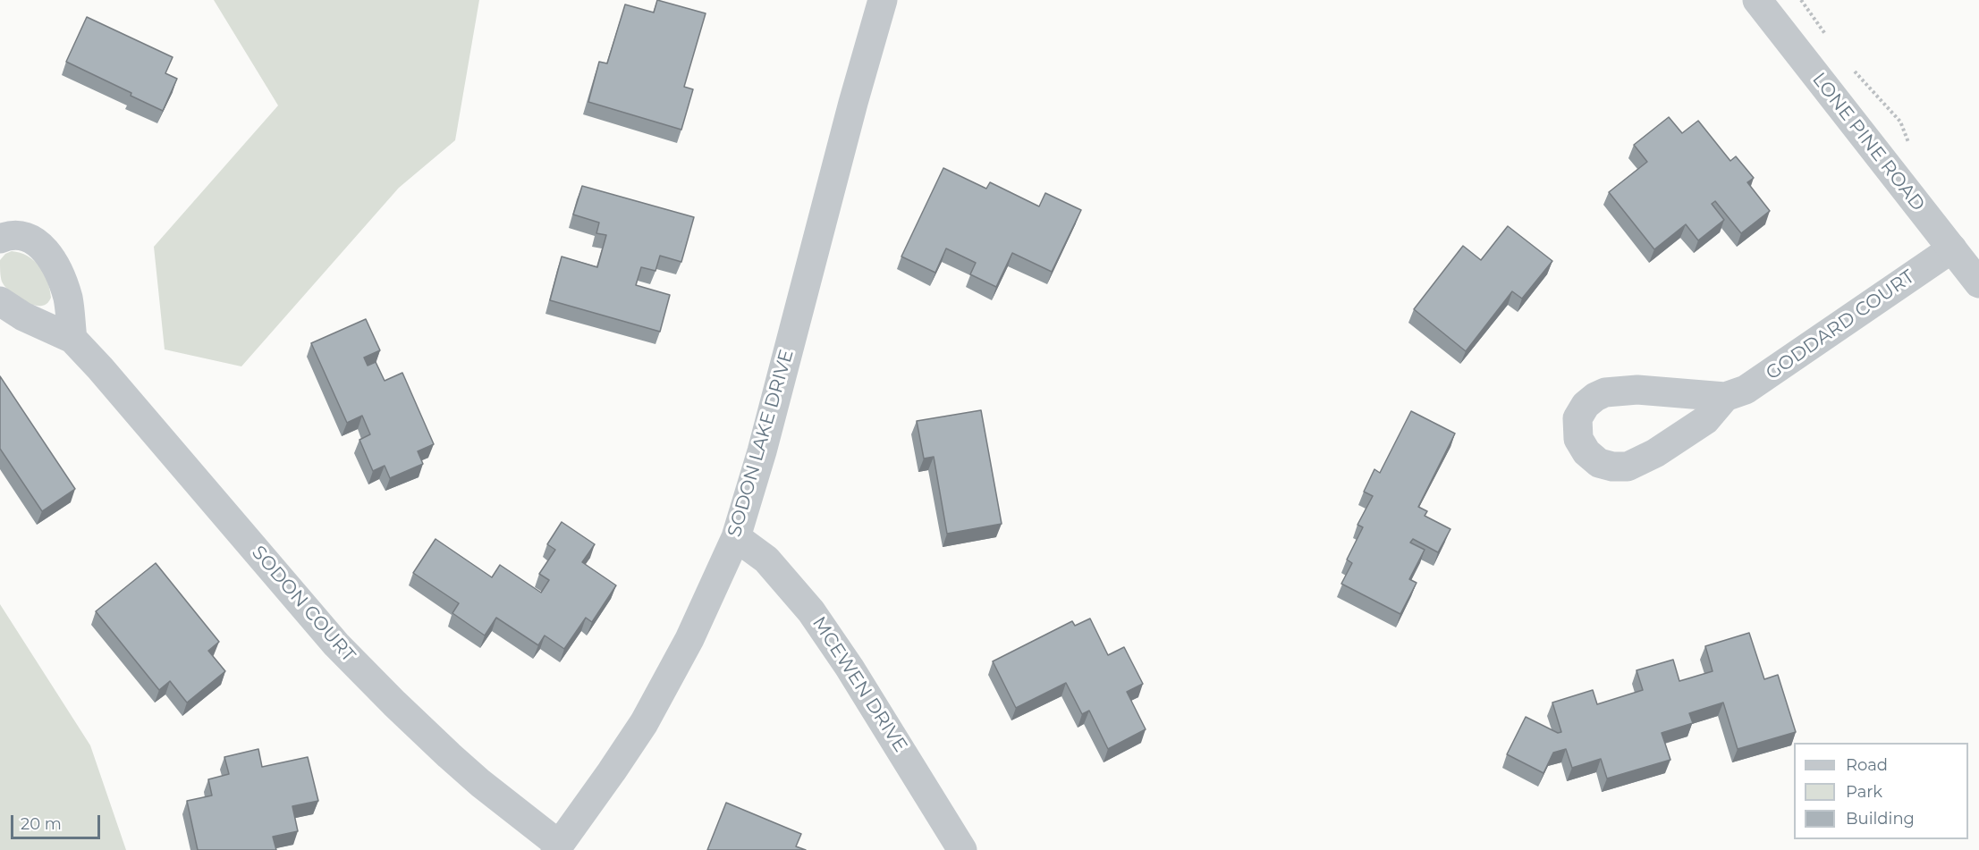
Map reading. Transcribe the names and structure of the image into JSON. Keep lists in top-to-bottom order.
{
  "streets": {
    "street": [
      "LONE PINE ROAD",
      "GODDARD COURT",
      "SODON LAKE DRIVE",
      "SODON COURT",
      "MCEWEN DRIVE"
    ]
  },
  "crossings": [
    ["LONE PINE ROAD", "GODDARD COURT"],
    ["SODON LAKE DRIVE", "SODON COURT"],
    ["SODON LAKE DRIVE", "MCEWEN DRIVE"]
  ],
  "legend": ["Road", "Park", "Building"],
  "scale_bar": "20 m"
}
